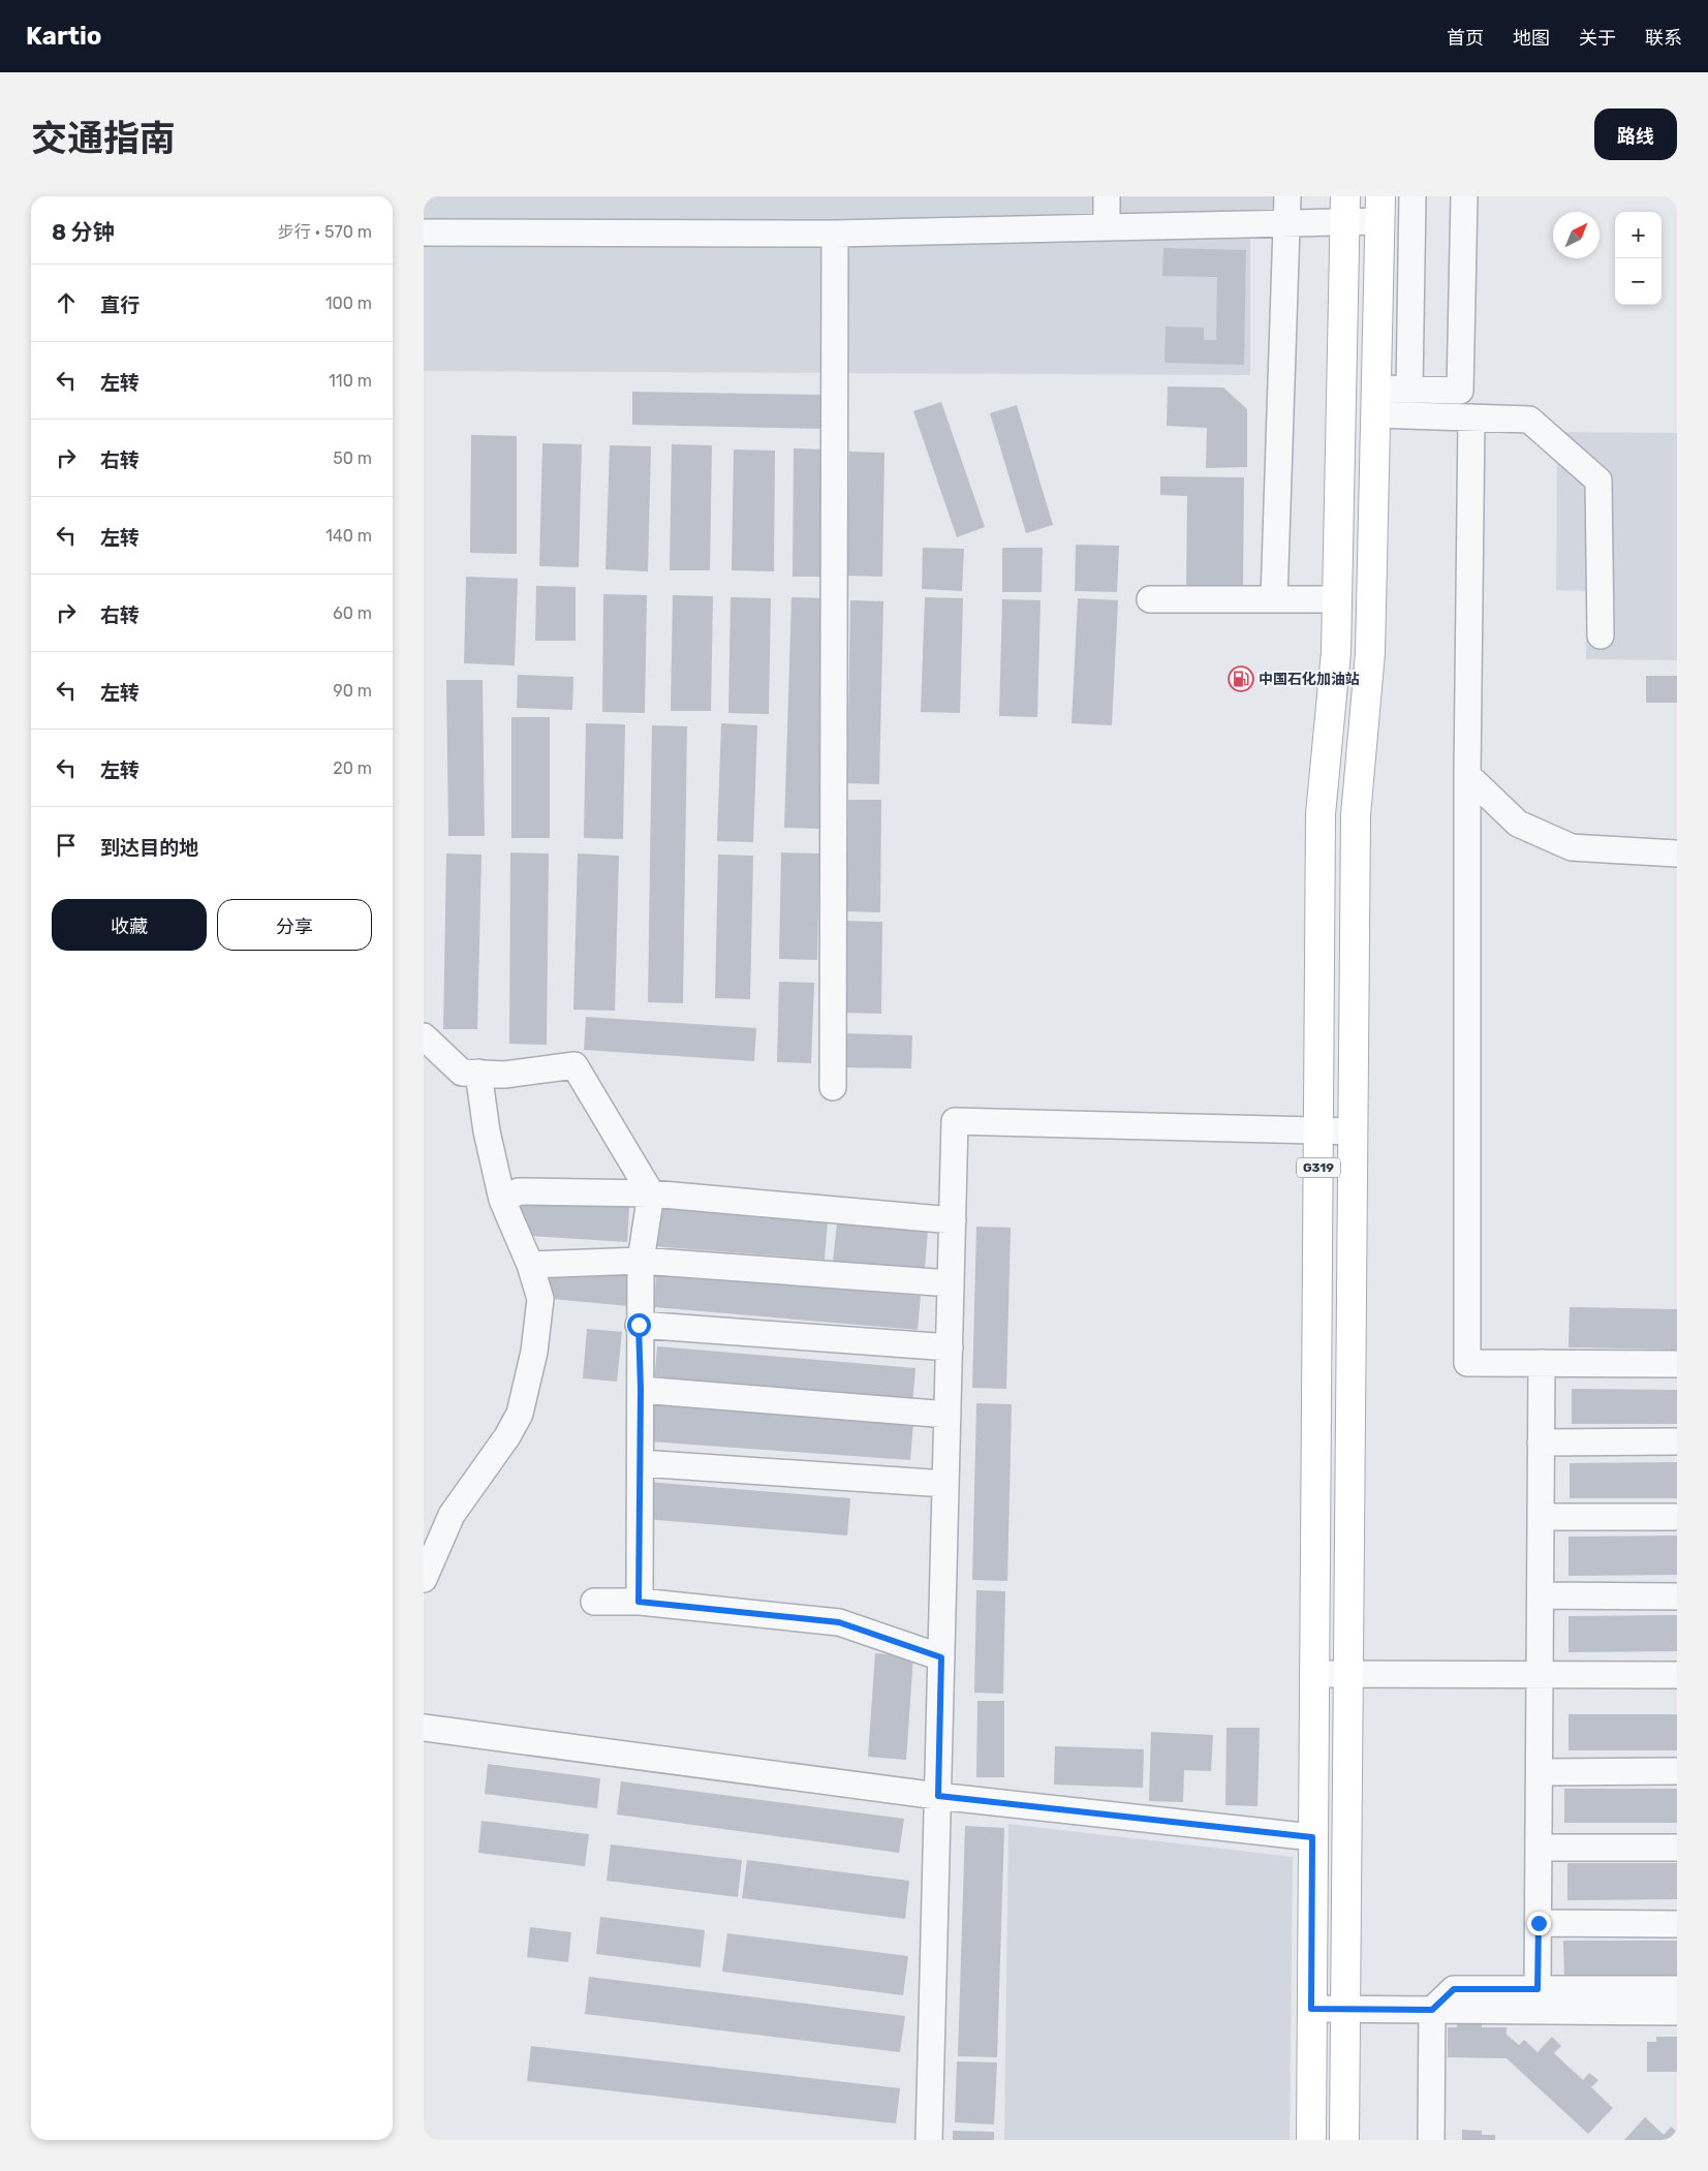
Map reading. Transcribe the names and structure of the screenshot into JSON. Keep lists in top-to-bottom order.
{
  "streets": {
    "main road": ["G319"]
  },
  "places": {
    "fuel station": ["中国石化加油站"]
  },
  "north": "top right",
  "page": {
    "header": "Kartio",
    "nav": [
      "首页",
      "地图",
      "关于",
      "联系"
    ],
    "title": "交通指南",
    "buttons": [
      "路线",
      ["收藏", "分享"]
    ],
    "heading": ["8 分钟", "步行 · 570 m"],
    "map_buttons": ["+", "−"],
    "list": [
      ["直行", "100 m"],
      ["左转", "110 m"],
      ["右转", "50 m"],
      ["左转", "140 m"],
      ["右转", "60 m"],
      ["左转", "90 m"],
      ["左转", "20 m"],
      "到达目的地"
    ]
  }
}
